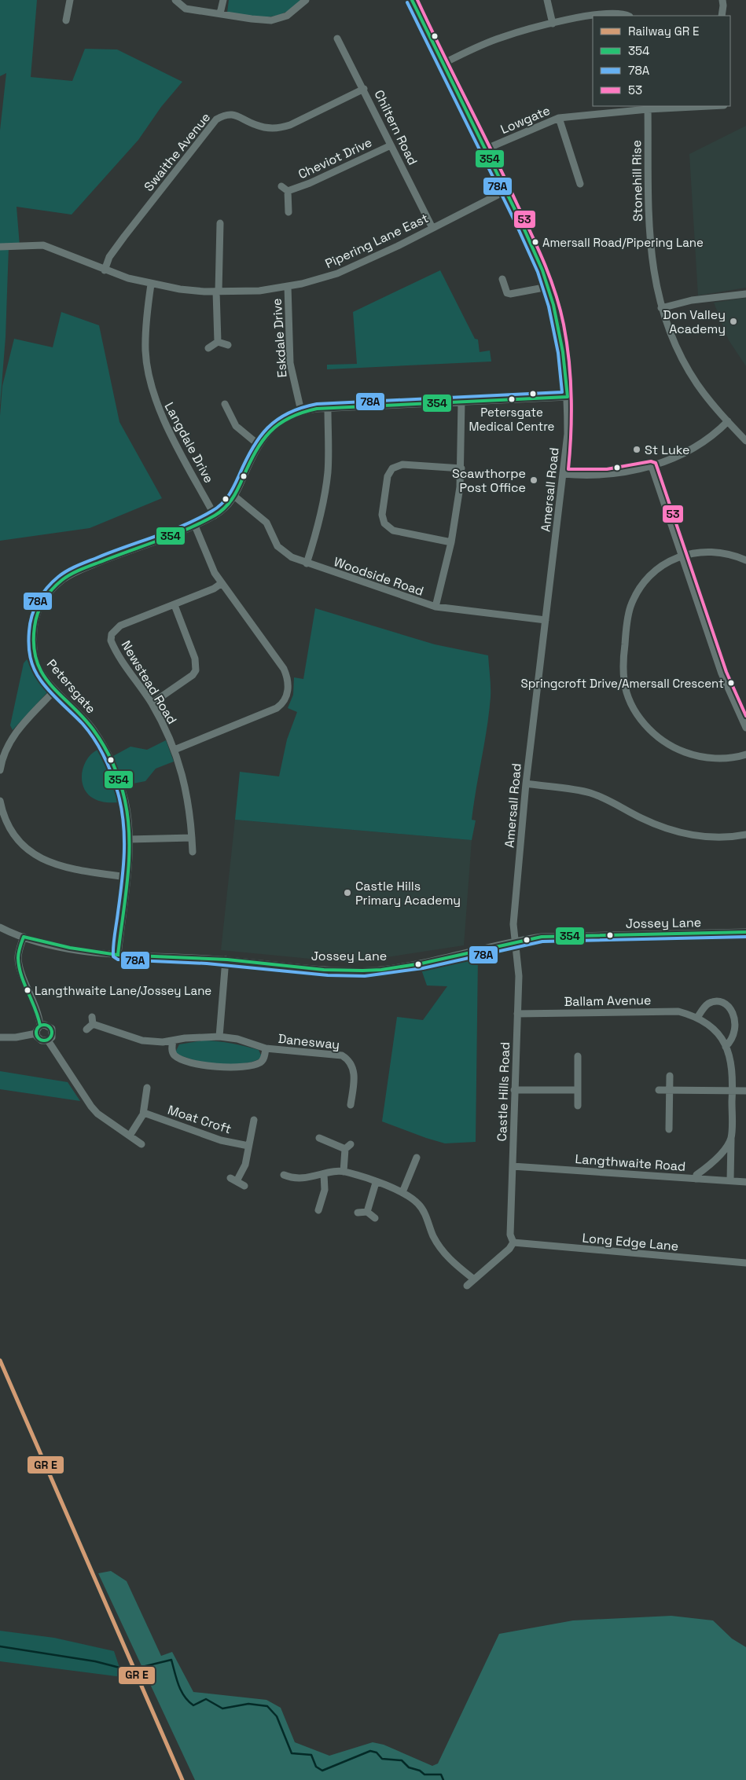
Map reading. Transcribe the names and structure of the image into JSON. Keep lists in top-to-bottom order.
{
  "streets": {
    "street": [
      "Lowgate",
      "Chiltern Road",
      "Swaithe Avenue",
      "Cheviot Drive",
      "Stonehill Rise",
      "Pipering Lane East",
      "Eskdale Drive",
      "Langdale Drive",
      "Amersall Road",
      "Woodside Road",
      "Newstead Road",
      "Petersgate",
      "Jossey Lane",
      "Ballam Avenue",
      "Danesway",
      "Castle Hills Road",
      "Moat Croft",
      "Langthwaite Road",
      "Long Edge Lane"
    ]
  },
  "crossings": [
    ["Lowgate", "Stonehill Rise"],
    ["Lowgate", "Amersall Road"],
    ["Chiltern Road", "Swaithe Avenue"],
    ["Chiltern Road", "Cheviot Drive"],
    ["Chiltern Road", "Pipering Lane East"],
    ["Swaithe Avenue", "Pipering Lane East"],
    ["Pipering Lane East", "Eskdale Drive"],
    ["Pipering Lane East", "Langdale Drive"],
    ["Pipering Lane East", "Amersall Road"],
    ["Eskdale Drive", "Petersgate"],
    ["Langdale Drive", "Petersgate"],
    ["Amersall Road", "Woodside Road"],
    ["Amersall Road", "Petersgate"],
    ["Amersall Road", "Jossey Lane"],
    ["Amersall Road", "Castle Hills Road"],
    ["Woodside Road", "Petersgate"],
    ["Petersgate", "Jossey Lane"],
    ["Jossey Lane", "Castle Hills Road"],
    ["Ballam Avenue", "Castle Hills Road"],
    ["Ballam Avenue", "Langthwaite Road"],
    ["Castle Hills Road", "Langthwaite Road"],
    ["Castle Hills Road", "Long Edge Lane"]
  ],
  "places": [
    "Amersall Road/Pipering Lane",
    "Don Valley Academy",
    "Petersgate Medical Centre",
    "St Luke",
    "Scawthorpe Post Office",
    "Springcroft Drive/Amersall Crescent",
    "Castle Hills Primary Academy",
    "Langthwaite Lane/Jossey Lane"
  ],
  "lines": ["transit line 354", "transit line 53", "transit line 78A"],
  "legend": [
    "Railway GR E",
    "354",
    "78A",
    "53"
  ]
}
